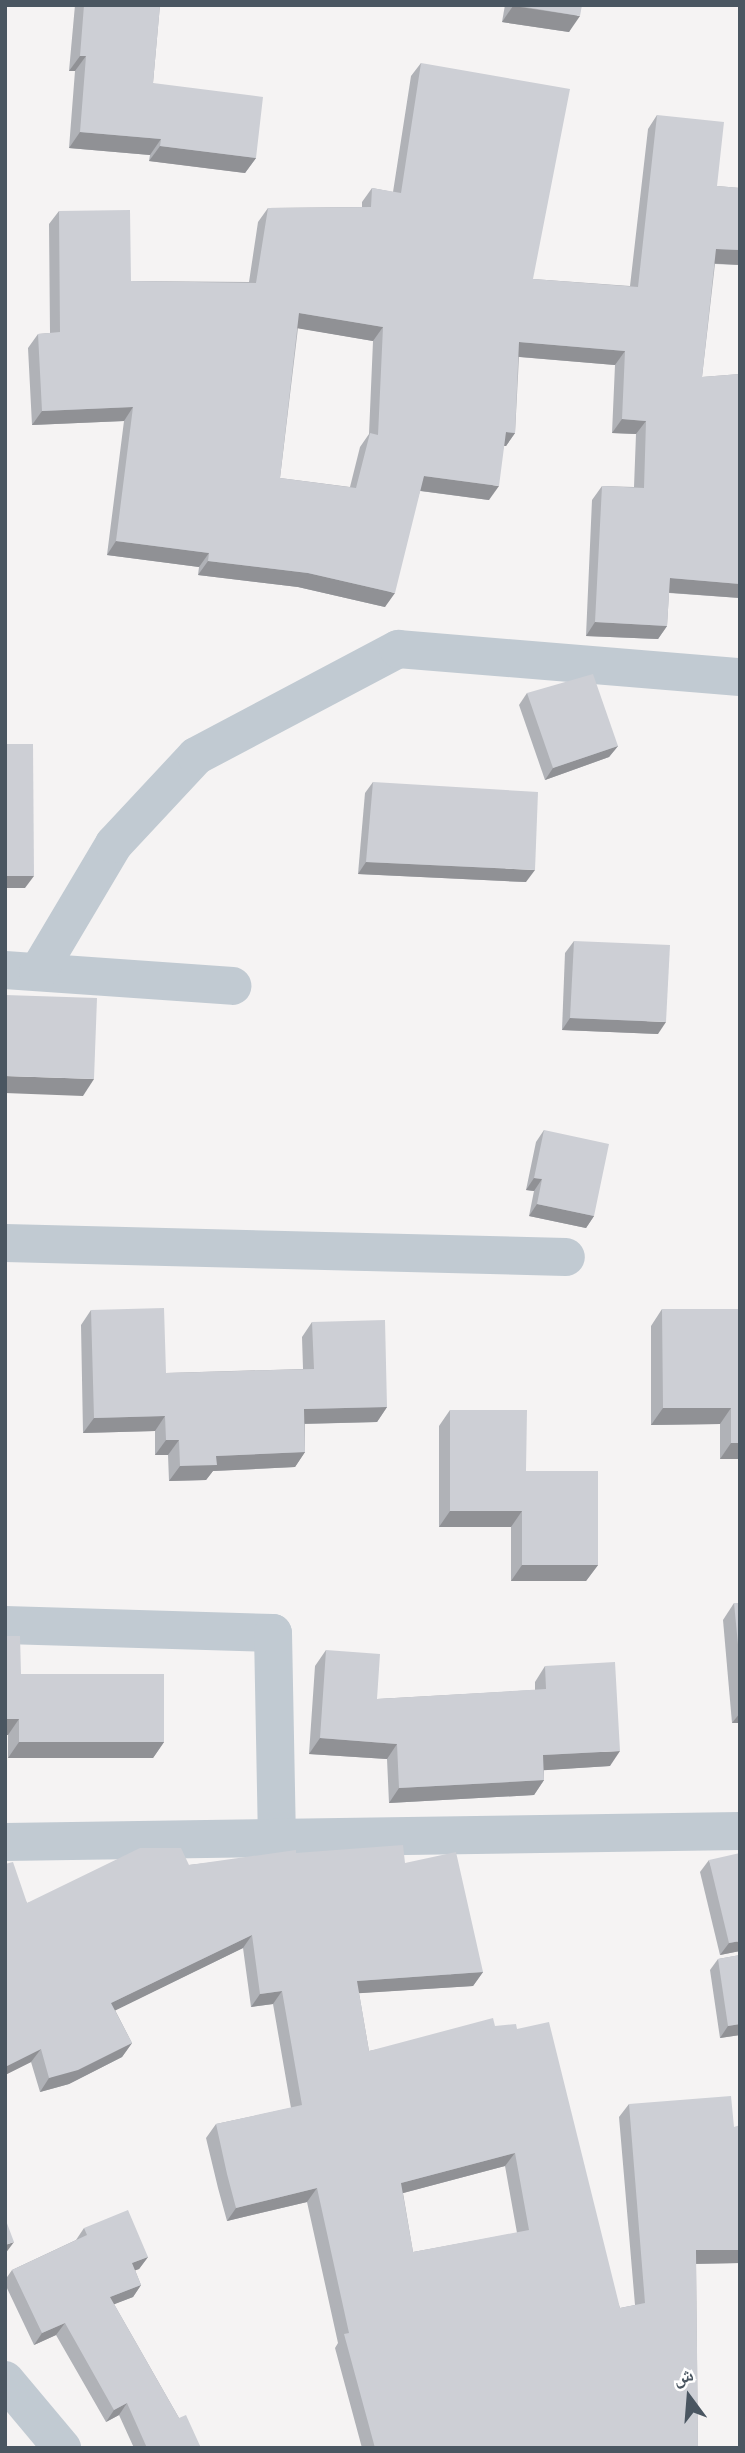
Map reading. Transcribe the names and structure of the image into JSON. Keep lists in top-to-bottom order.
{
  "north": "top"
}
